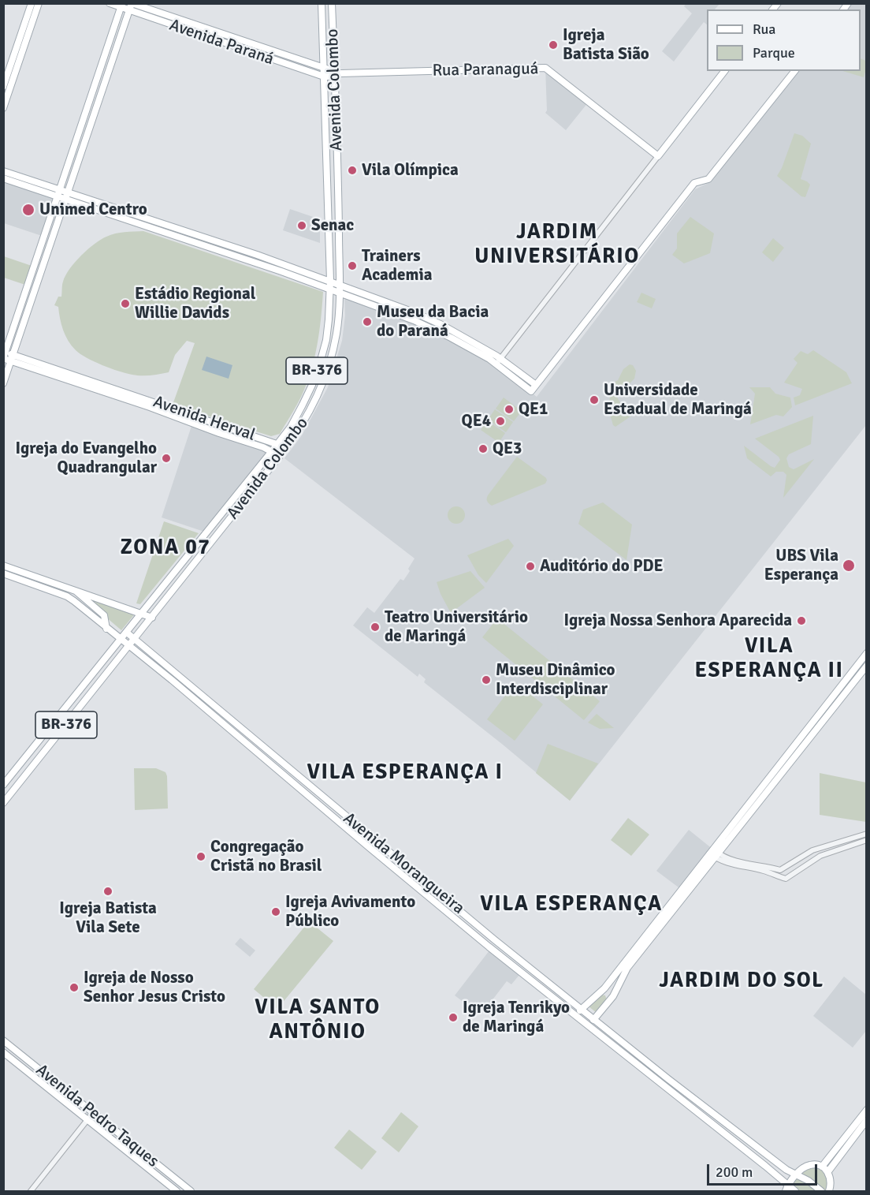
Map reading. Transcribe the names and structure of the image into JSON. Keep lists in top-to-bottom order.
{
  "streets": {
    "main road": [
      "Avenida Paraná",
      "Rua Paranaguá",
      "Avenida Colombo",
      "BR-376",
      "Avenida Herval",
      "Avenida Morangueira",
      "Avenida Pedro Taques"
    ]
  },
  "crossings": [
    ["Avenida Paraná", "Rua Paranaguá"],
    ["Avenida Paraná", "Avenida Colombo"],
    ["Rua Paranaguá", "Avenida Colombo"],
    ["Avenida Colombo", "Avenida Herval"],
    ["Avenida Colombo", "Avenida Morangueira"]
  ],
  "districts": [
    "JARDIM UNIVERSITÁRIO",
    "ZONA 07",
    "VILA ESPERANÇA II",
    "VILA ESPERANÇA I",
    "VILA ESPERANÇA",
    "JARDIM DO SOL",
    "VILA SANTO ANTÔNIO"
  ],
  "places": [
    "Igreja Batista Sião",
    "Vila Olímpica",
    "Unimed Centro",
    "Senac",
    "Trainers Academia",
    "Estádio Regional Willie Davids",
    "Museu da Bacia do Paraná",
    "Universidade Estadual de Maringá",
    "QE1",
    "QE4",
    "QE3",
    "Igreja do Evangelho Quadrangular",
    "UBS Vila Esperança",
    "Auditório do PDE",
    "Igreja Nossa Senhora Aparecida",
    "Teatro Universitário de Maringá",
    "Museu Dinâmico Interdisciplinar",
    "Congregação Cristã no Brasil",
    "Igreja Batista Vila Sete",
    "Igreja Avivamento Público",
    "Igreja de Nosso Senhor Jesus Cristo",
    "Igreja Tenrikyo de Maringá"
  ],
  "legend": ["Rua", "Parque"],
  "scale_bar": "200 m"
}
